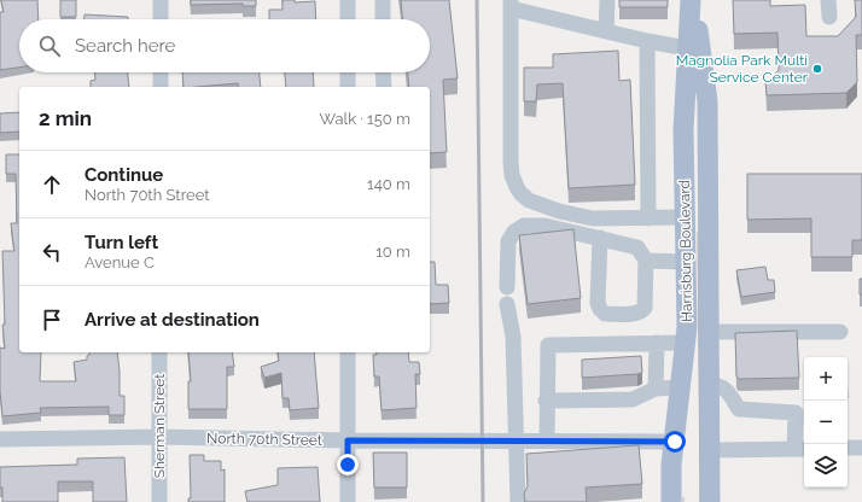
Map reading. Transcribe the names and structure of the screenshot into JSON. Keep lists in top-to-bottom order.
{
  "streets": {
    "main road": ["Harrisburg Boulevard"],
    "street": ["Sherman Street", "North 70th Street"]
  },
  "crossings": [
    ["Harrisburg Boulevard", "North 70th Street"],
    ["Sherman Street", "North 70th Street"]
  ],
  "places": ["Magnolia Park Multi Service Center"],
  "page": {
    "search": "Search here",
    "heading": ["2 min", "Walk · 150 m"],
    "list": [
      ["Continue", "North 70th Street", "140 m"],
      ["Turn left", "Avenue C", "10 m"],
      "Arrive at destination"
    ],
    "map_buttons": ["+", "−"]
  }
}
